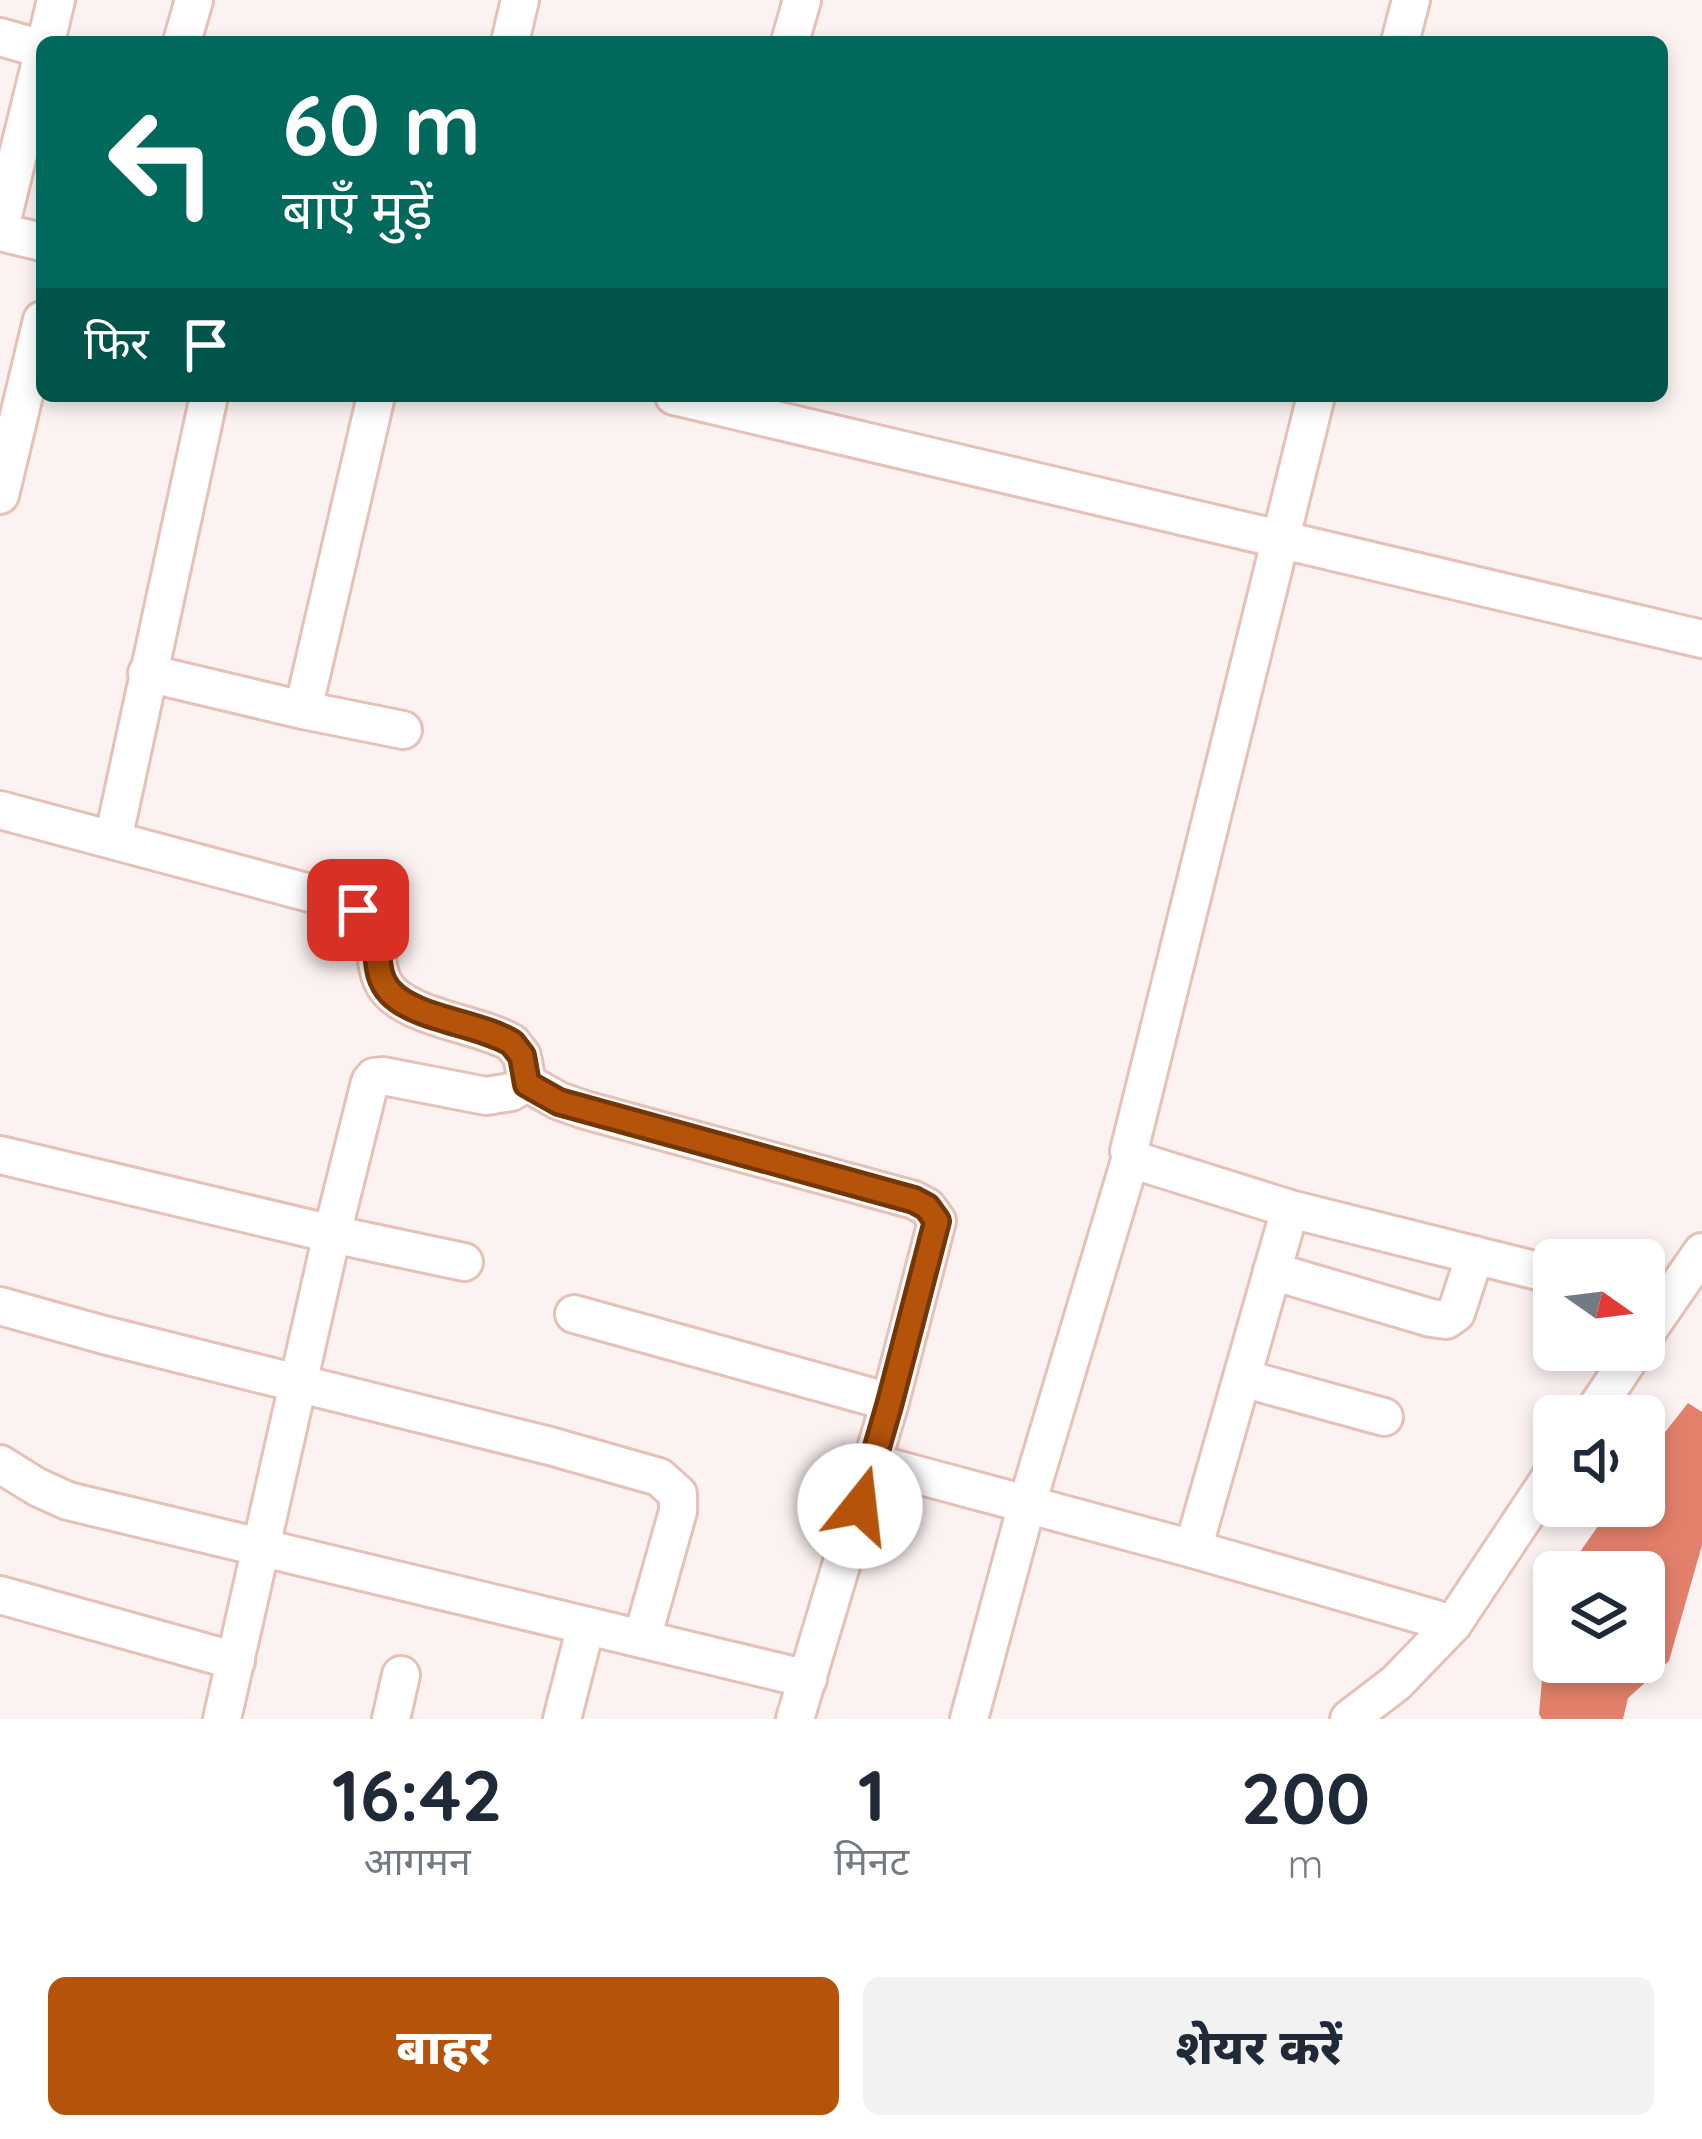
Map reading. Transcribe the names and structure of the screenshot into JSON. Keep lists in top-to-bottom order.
{
  "north": "right",
  "page": {
    "turn": ["60 m", "बाएँ मुड़ें"],
    "then": "फिर",
    "eta": [
      "16:42",
      "आगमन",
      "1",
      "मिनट",
      "200",
      "m"
    ],
    "buttons": ["बाहर", "शेयर करें"]
  }
}
